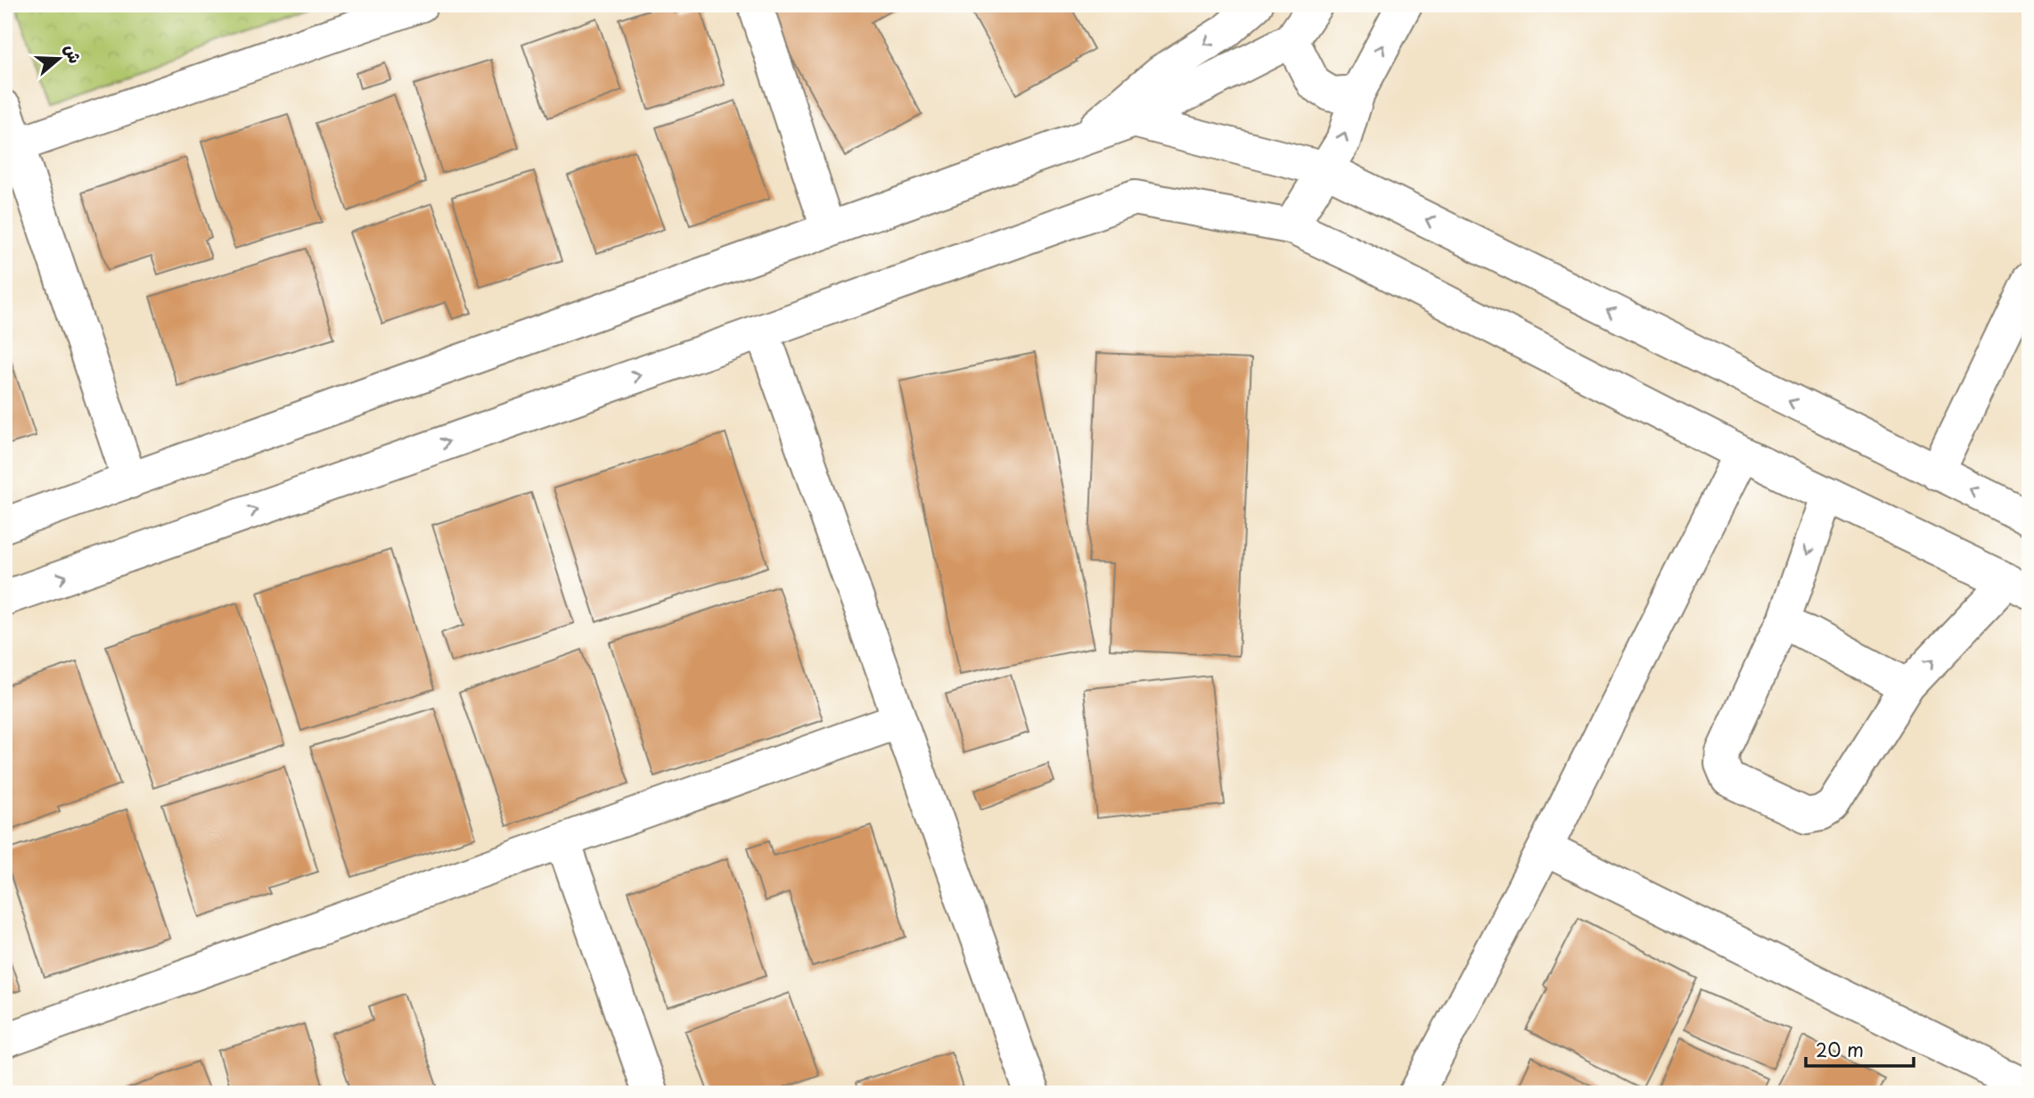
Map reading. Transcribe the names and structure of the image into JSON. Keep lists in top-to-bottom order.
{
  "scale_bar": "20 m",
  "north": "right"
}
